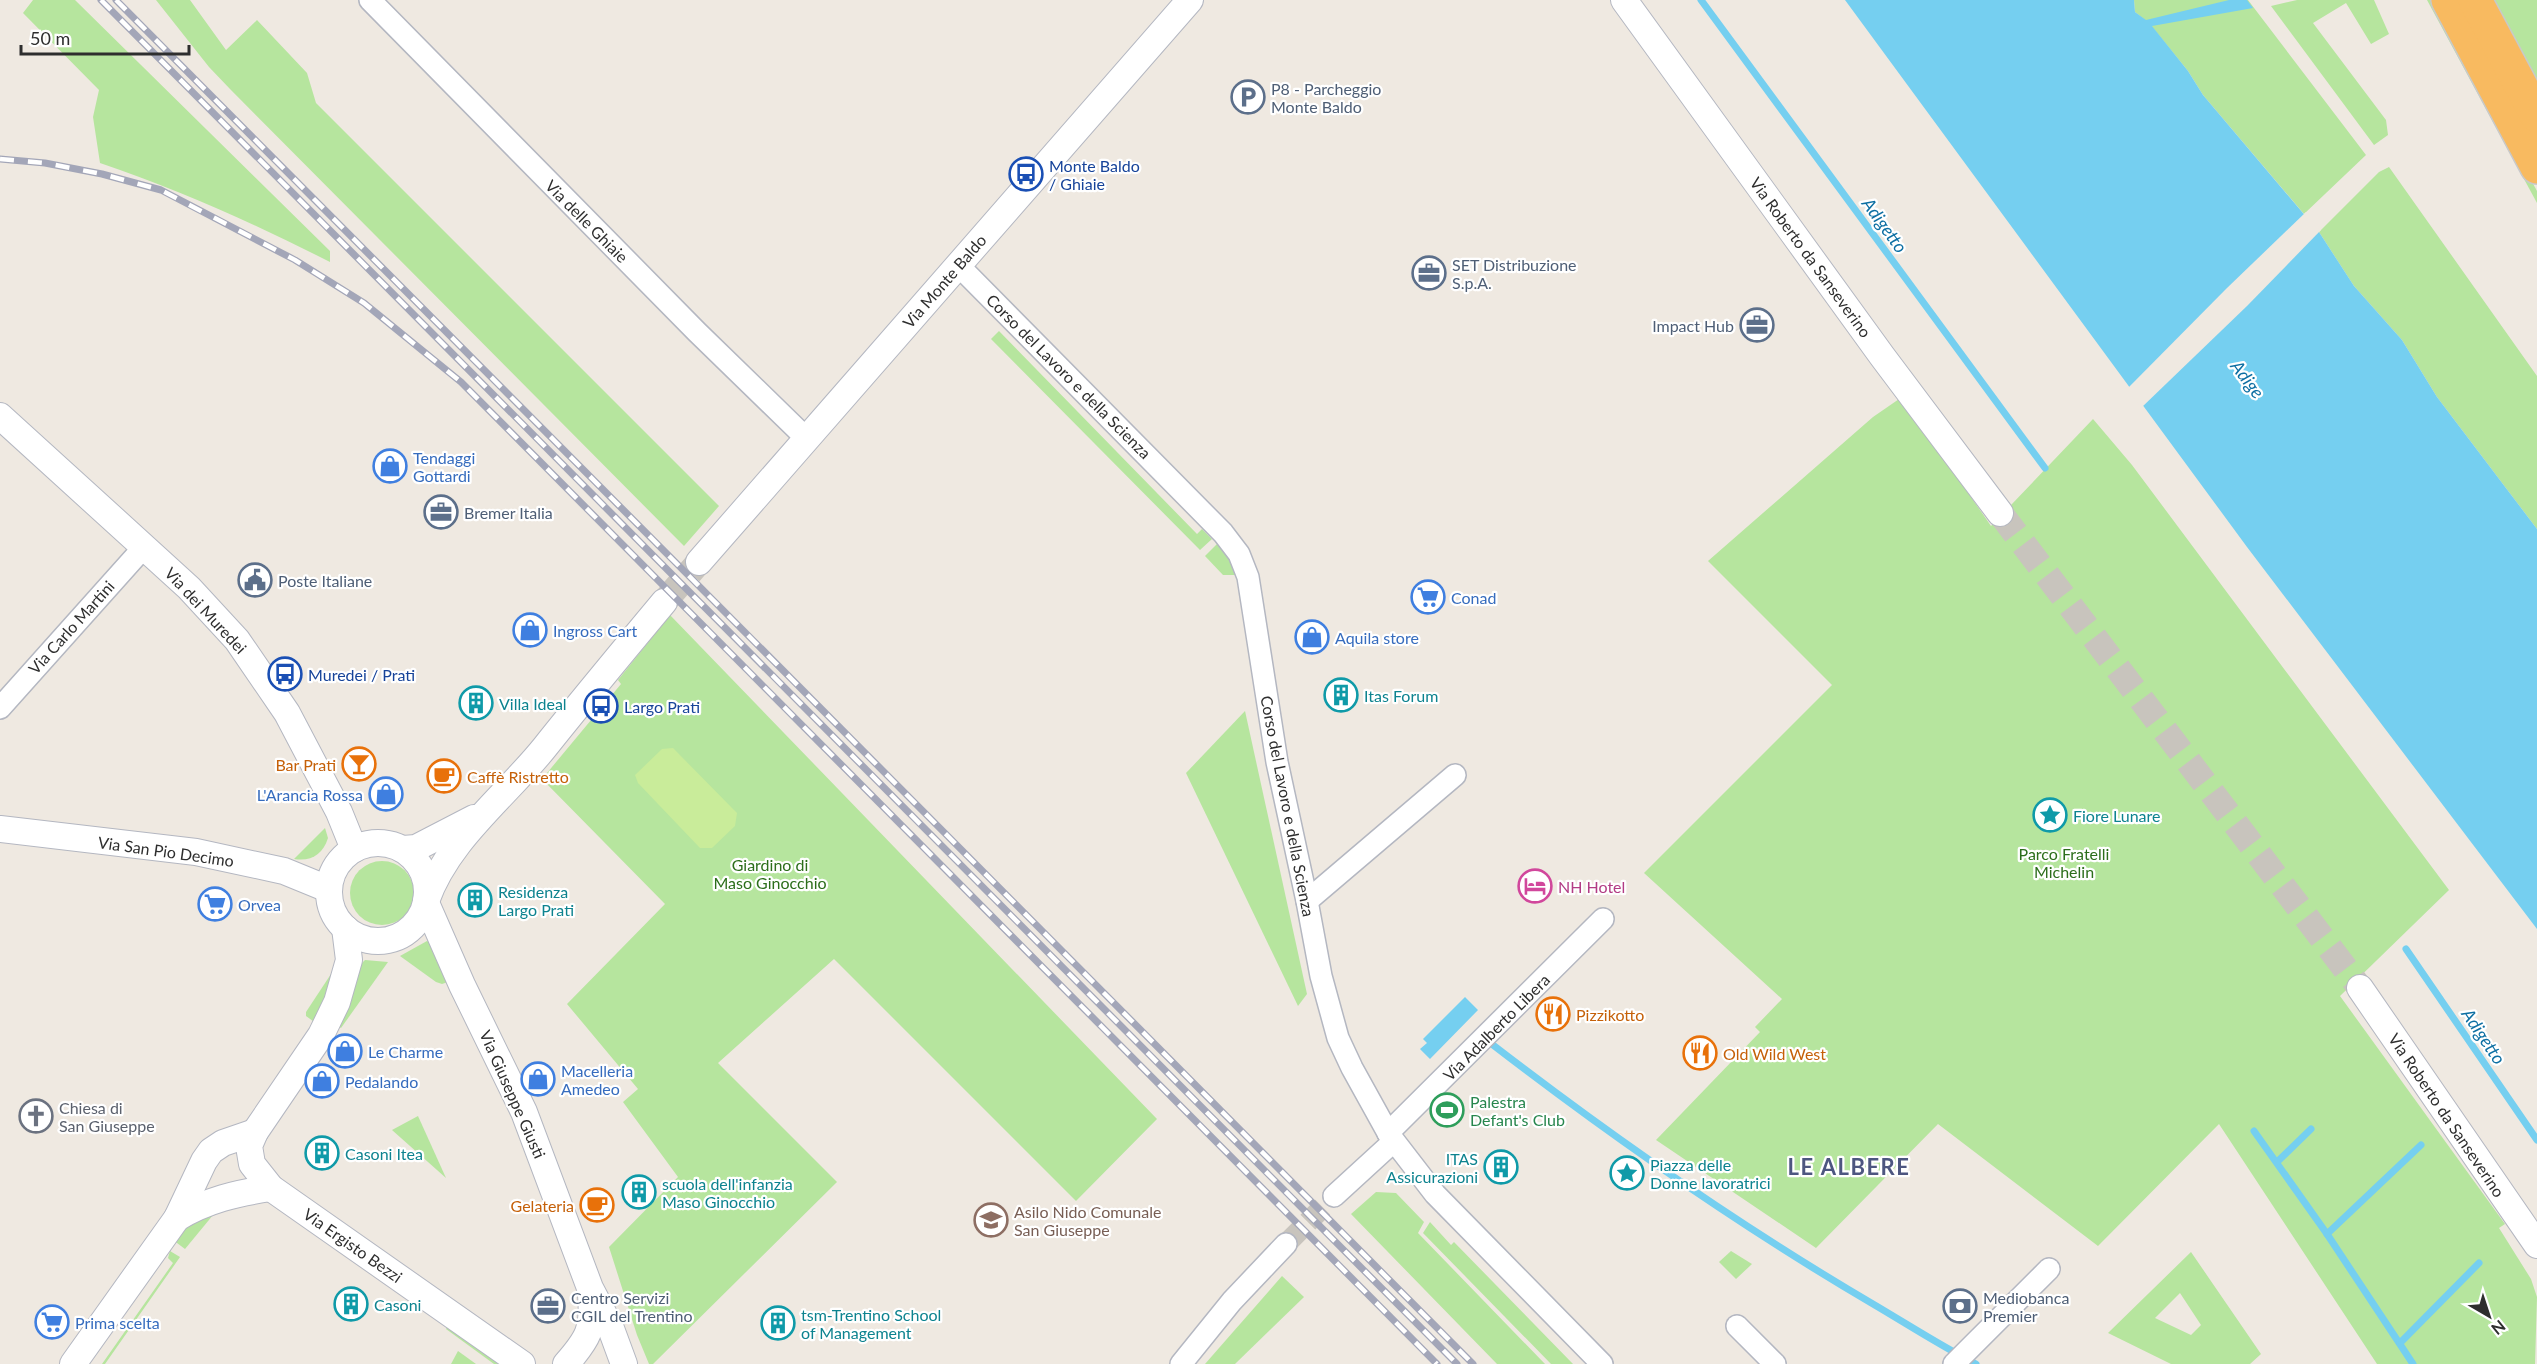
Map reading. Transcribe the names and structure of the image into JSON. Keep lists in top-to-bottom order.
{
  "streets": {
    "street": [
      "Via delle Ghiaie",
      "Via Roberto da Sanseverino",
      "Via Monte Baldo",
      "Corso del Lavoro e della Scienza",
      "Via dei Muredei",
      "Via Carlo Martini",
      "Via San Pio Decimo",
      "Via Adalberto Libera",
      "Via Giuseppe Giusti",
      "Via Ergisto Bezzi"
    ]
  },
  "crossings": [
    ["Via delle Ghiaie", "Via Monte Baldo"],
    ["Via Monte Baldo", "Corso del Lavoro e della Scienza"],
    ["Corso del Lavoro e della Scienza", "Via Adalberto Libera"],
    ["Via dei Muredei", "Via Carlo Martini"],
    ["Via dei Muredei", "Via San Pio Decimo"],
    ["Via dei Muredei", "Via Giuseppe Giusti"],
    ["Via San Pio Decimo", "Via Giuseppe Giusti"]
  ],
  "districts": ["LE ALBERE"],
  "water": ["Adigetto", "Adige"],
  "parks": ["Parco Fratelli Michelin", "Giardino di Maso Ginocchio"],
  "places": {
    "parking": ["P8 - Parcheggio Monte Baldo"],
    "bus stop": ["Monte Baldo / Ghiaie", "Muredei / Prati", "Largo Prati"],
    "office": [
      "SET Distribuzione S.p.A.",
      "Impact Hub",
      "Bremer Italia",
      "Centro Servizi CGIL del Trentino"
    ],
    "shop": [
      "Tendaggi Gottardi",
      "Ingross Cart",
      "Aquila store",
      "L'Arancia Rossa",
      "Le Charme",
      "Macelleria Amedeo",
      "Pedalando"
    ],
    "public building": ["Poste Italiane"],
    "supermarket": ["Conad", "Orvea", "Prima scelta"],
    "building": [
      "Itas Forum",
      "Villa Ideal",
      "Residenza Largo Prati",
      "Casoni Itea",
      "ITAS Assicurazioni",
      "scuola dell'infanzia Maso Ginocchio",
      "Casoni",
      "tsm-Trentino School of Management"
    ],
    "bar": ["Bar Prati"],
    "cafe": ["Caffè Ristretto", "Gelateria"],
    "place": ["Fiore Lunare", "Piazza delle Donne lavoratrici"],
    "hotel": ["NH Hotel"],
    "restaurant": ["Pizzikotto", "Old Wild West"],
    "sports": ["Palestra Defant's Club"],
    "church": ["Chiesa di San Giuseppe"],
    "school or university": ["Asilo Nido Comunale San Giuseppe"],
    "bank": ["Mediobanca Premier"]
  },
  "scale_bar": "50 m",
  "north": "bottom right"
}
